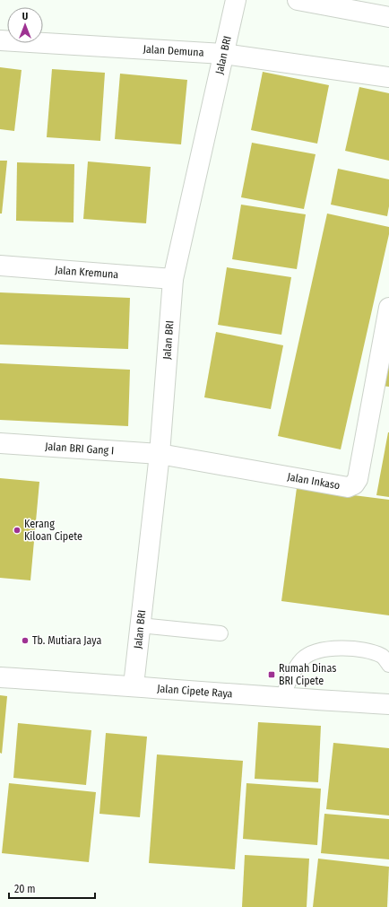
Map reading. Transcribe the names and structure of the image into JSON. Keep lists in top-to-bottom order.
{
  "streets": {
    "street": [
      "Jalan Demuna",
      "Jalan BRI",
      "Jalan Kremuna",
      "Jalan BRI Gang I",
      "Jalan Inkaso",
      "Jalan Cipete Raya"
    ]
  },
  "crossings": [
    ["Jalan Demuna", "Jalan BRI"],
    ["Jalan BRI", "Jalan Kremuna"],
    ["Jalan BRI", "Jalan BRI Gang I"],
    ["Jalan BRI", "Jalan Inkaso"],
    ["Jalan BRI", "Jalan Cipete Raya"],
    ["Jalan BRI Gang I", "Jalan Inkaso"]
  ],
  "places": {
    "other": ["Kerang Kiloan Cipete", "Tb. Mutiara Jaya"],
    "transit": ["Rumah Dinas BRI Cipete"]
  },
  "scale_bar": "20 m",
  "north": "top"
}
